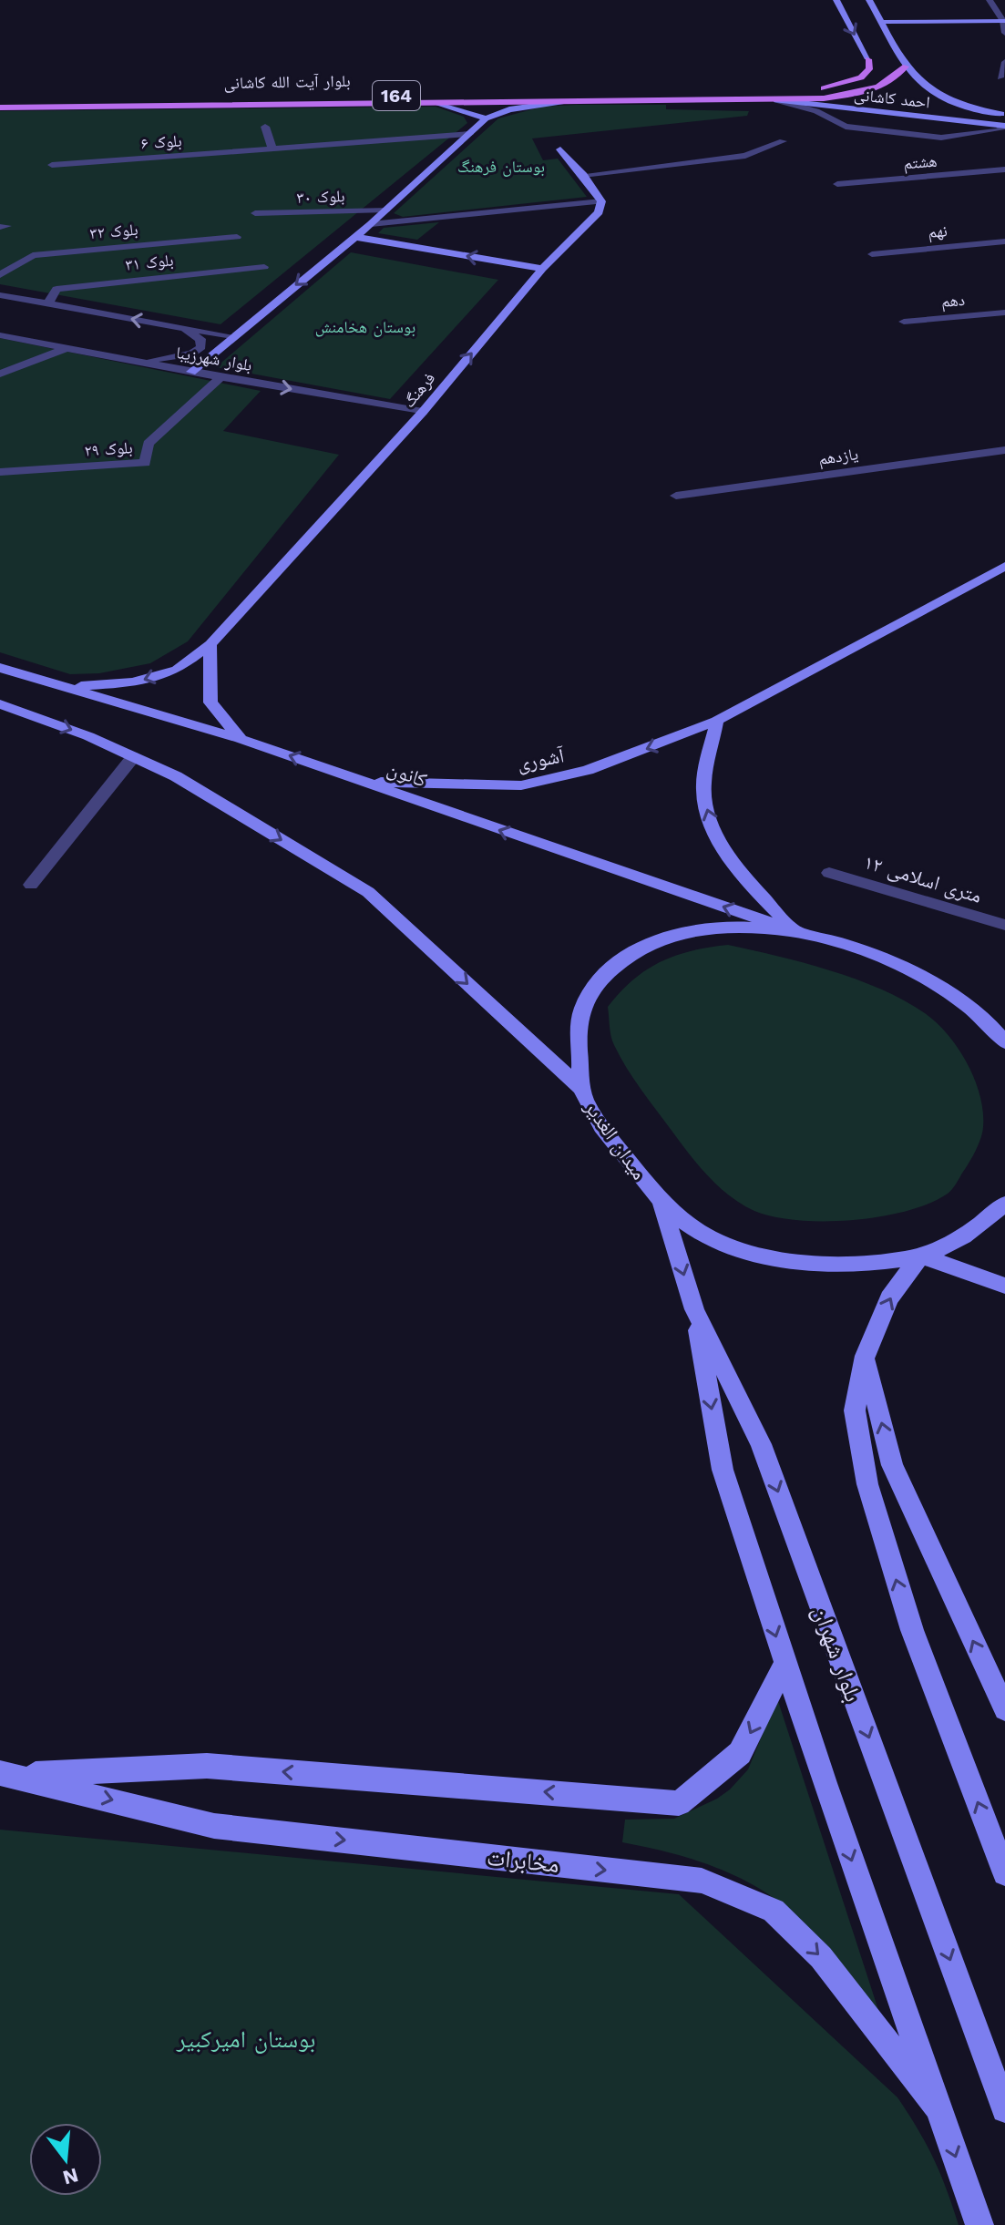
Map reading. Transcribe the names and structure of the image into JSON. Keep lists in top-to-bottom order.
{
  "streets": {
    "main road": ["بلوار آیت الله کاشانی", "164"],
    "street": [
      "احمد کاشانی",
      "بلوک ۶",
      "هشتم",
      "بلوک ۳۰",
      "بلوک ۳۲",
      "نهم",
      "بلوک ۳۱",
      "دهم",
      "بلوار شهرزیبا",
      "فرهنگ",
      "بلوک ۲۹",
      "یازدهم",
      "آشوری",
      "کانون",
      "۱۲ متری اسلامی",
      "میدان الغدیر",
      "بلوار شهران",
      "مخابرات"
    ]
  },
  "crossings": [
    ["بلوار آیت الله کاشانی", "احمد کاشانی"],
    ["بلوک ۳۱", "بلوار شهرزیبا"],
    ["بلوار شهرزیبا", "فرهنگ"],
    ["بلوار شهرزیبا", "بلوک ۲۹"],
    ["فرهنگ", "کانون"],
    ["آشوری", "کانون"],
    ["کانون", "میدان الغدیر"],
    ["میدان الغدیر", "بلوار شهران"]
  ],
  "one_way": ["آشوری"],
  "parks": ["بوستان فرهنگ", "بوستان هخامنش", "بوستان امیرکبیر"],
  "north": "bottom"
}
